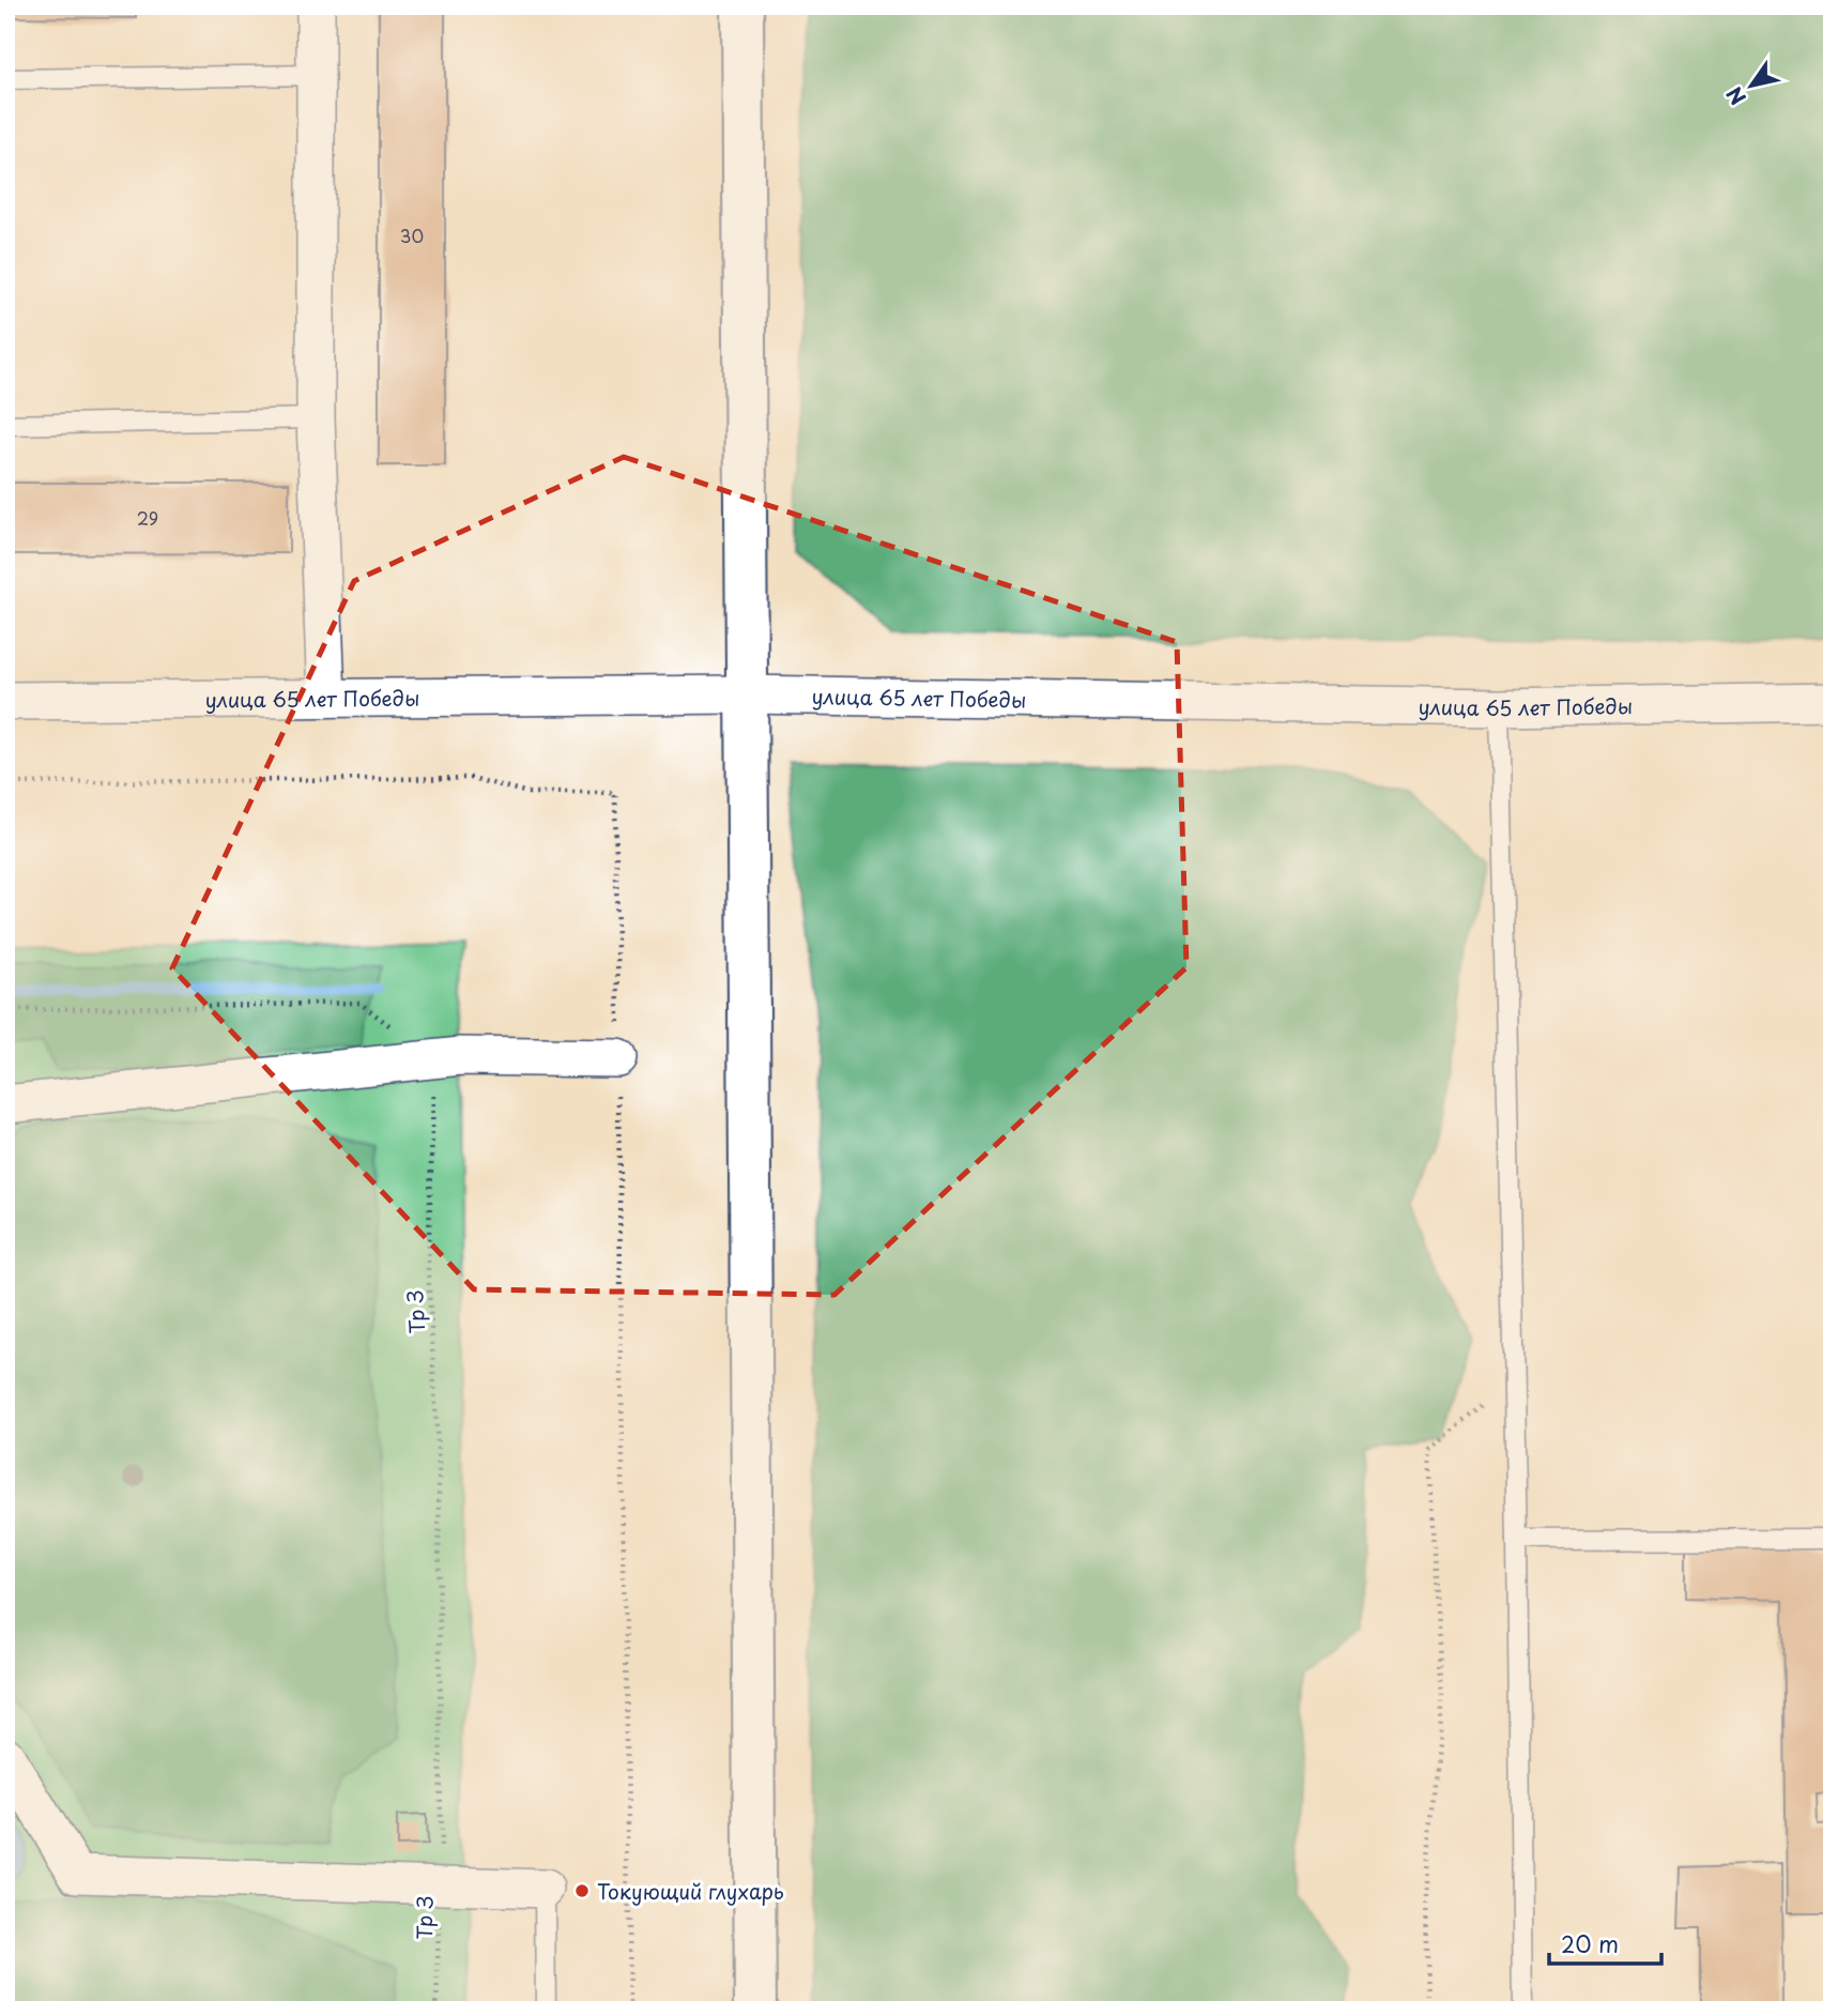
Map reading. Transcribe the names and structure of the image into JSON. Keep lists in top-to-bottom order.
{
  "streets": {
    "street": ["улица 65 лет Победы"],
    "path": ["Тр З"]
  },
  "places": ["Токующий глухарь"],
  "house_numbers": ["30", "29"],
  "scale_bar": "20 m",
  "north": "bottom left"
}
